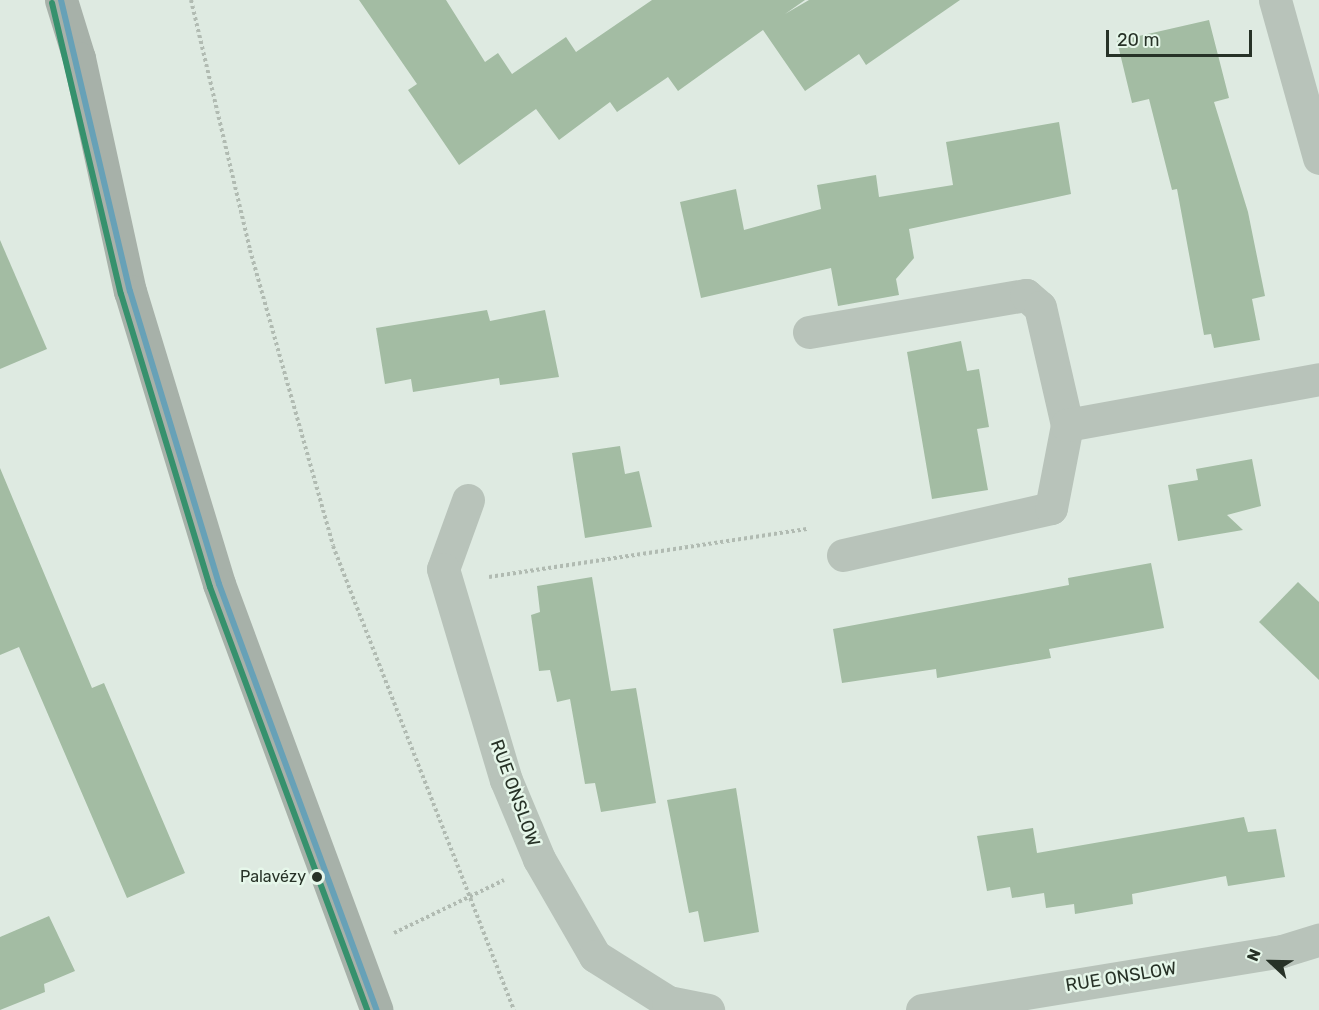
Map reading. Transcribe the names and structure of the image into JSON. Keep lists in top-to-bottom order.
{
  "streets": {
    "street": ["RUE ONSLOW"]
  },
  "places": ["Palavézy"],
  "scale_bar": "20 m",
  "north": "left"
}
